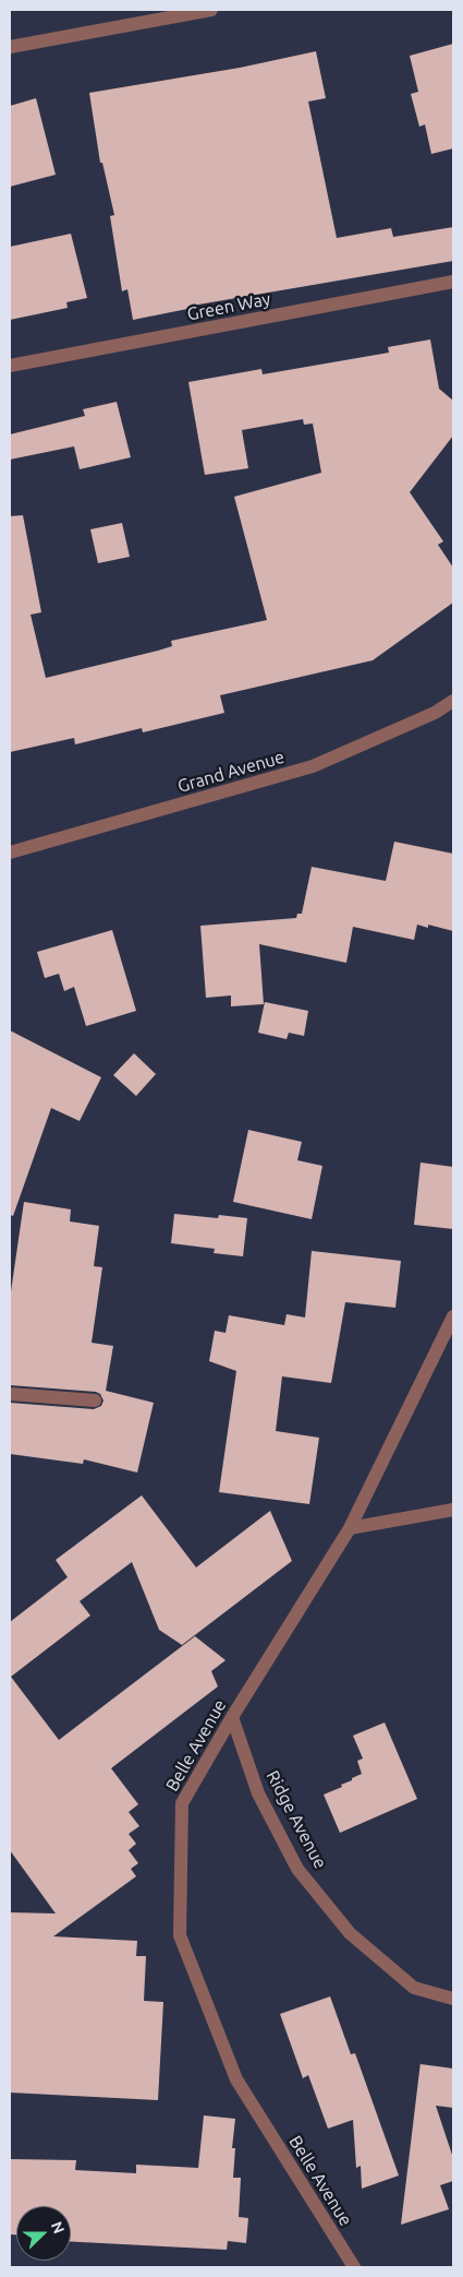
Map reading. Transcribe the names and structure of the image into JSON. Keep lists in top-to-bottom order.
{
  "streets": {
    "street": [
      "Green Way",
      "Grand Avenue",
      "Belle Avenue",
      "Ridge Avenue"
    ]
  },
  "crossings": [
    ["Belle Avenue", "Ridge Avenue"]
  ],
  "north": "right"
}
